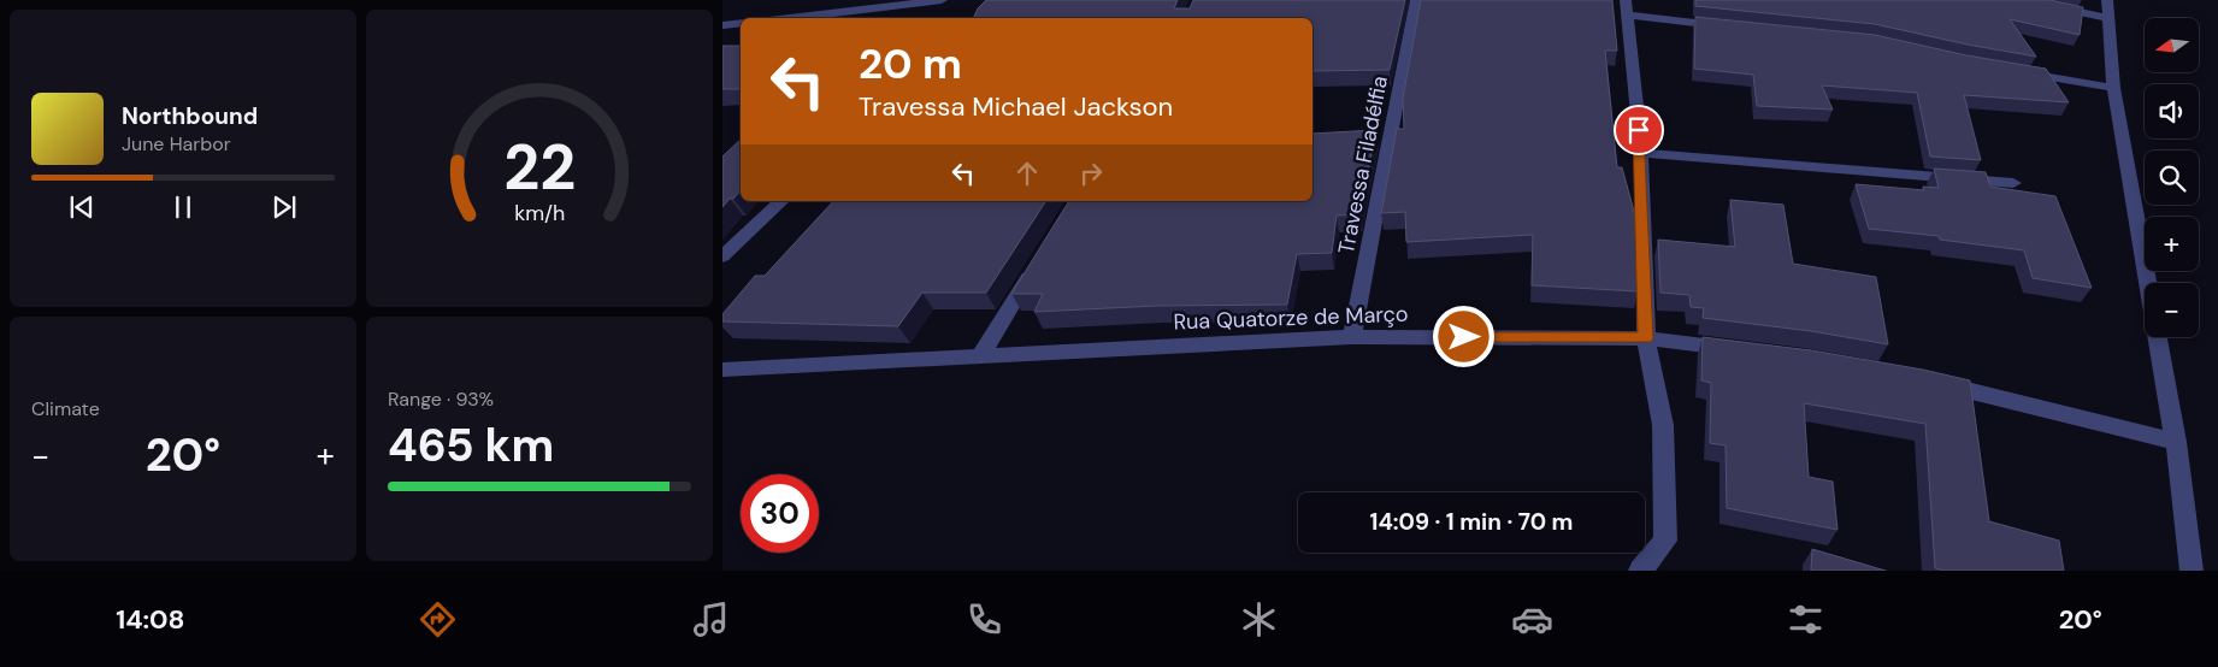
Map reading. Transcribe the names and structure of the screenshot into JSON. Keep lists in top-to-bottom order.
{
  "streets": {
    "street": ["Travessa Filadélfia", "Rua Quatorze de Março"]
  },
  "crossings": [
    ["Travessa Filadélfia", "Rua Quatorze de Março"]
  ],
  "north": "left",
  "page": {
    "map_buttons": ["+", "−"],
    "turn": ["20 m", "Travessa Michael Jackson"],
    "song": ["Northbound", "June Harbor"],
    "tile": [
      "Climate",
      ["Range · 93%", "465 km"]
    ],
    "heat": ["−", "20°", "+"],
    "limit": "30",
    "trip": "14:09 · 1 min · 70 m",
    "tabs": ["14:08", "20°"],
    "gauge": ["22", "km/h"]
  }
}
